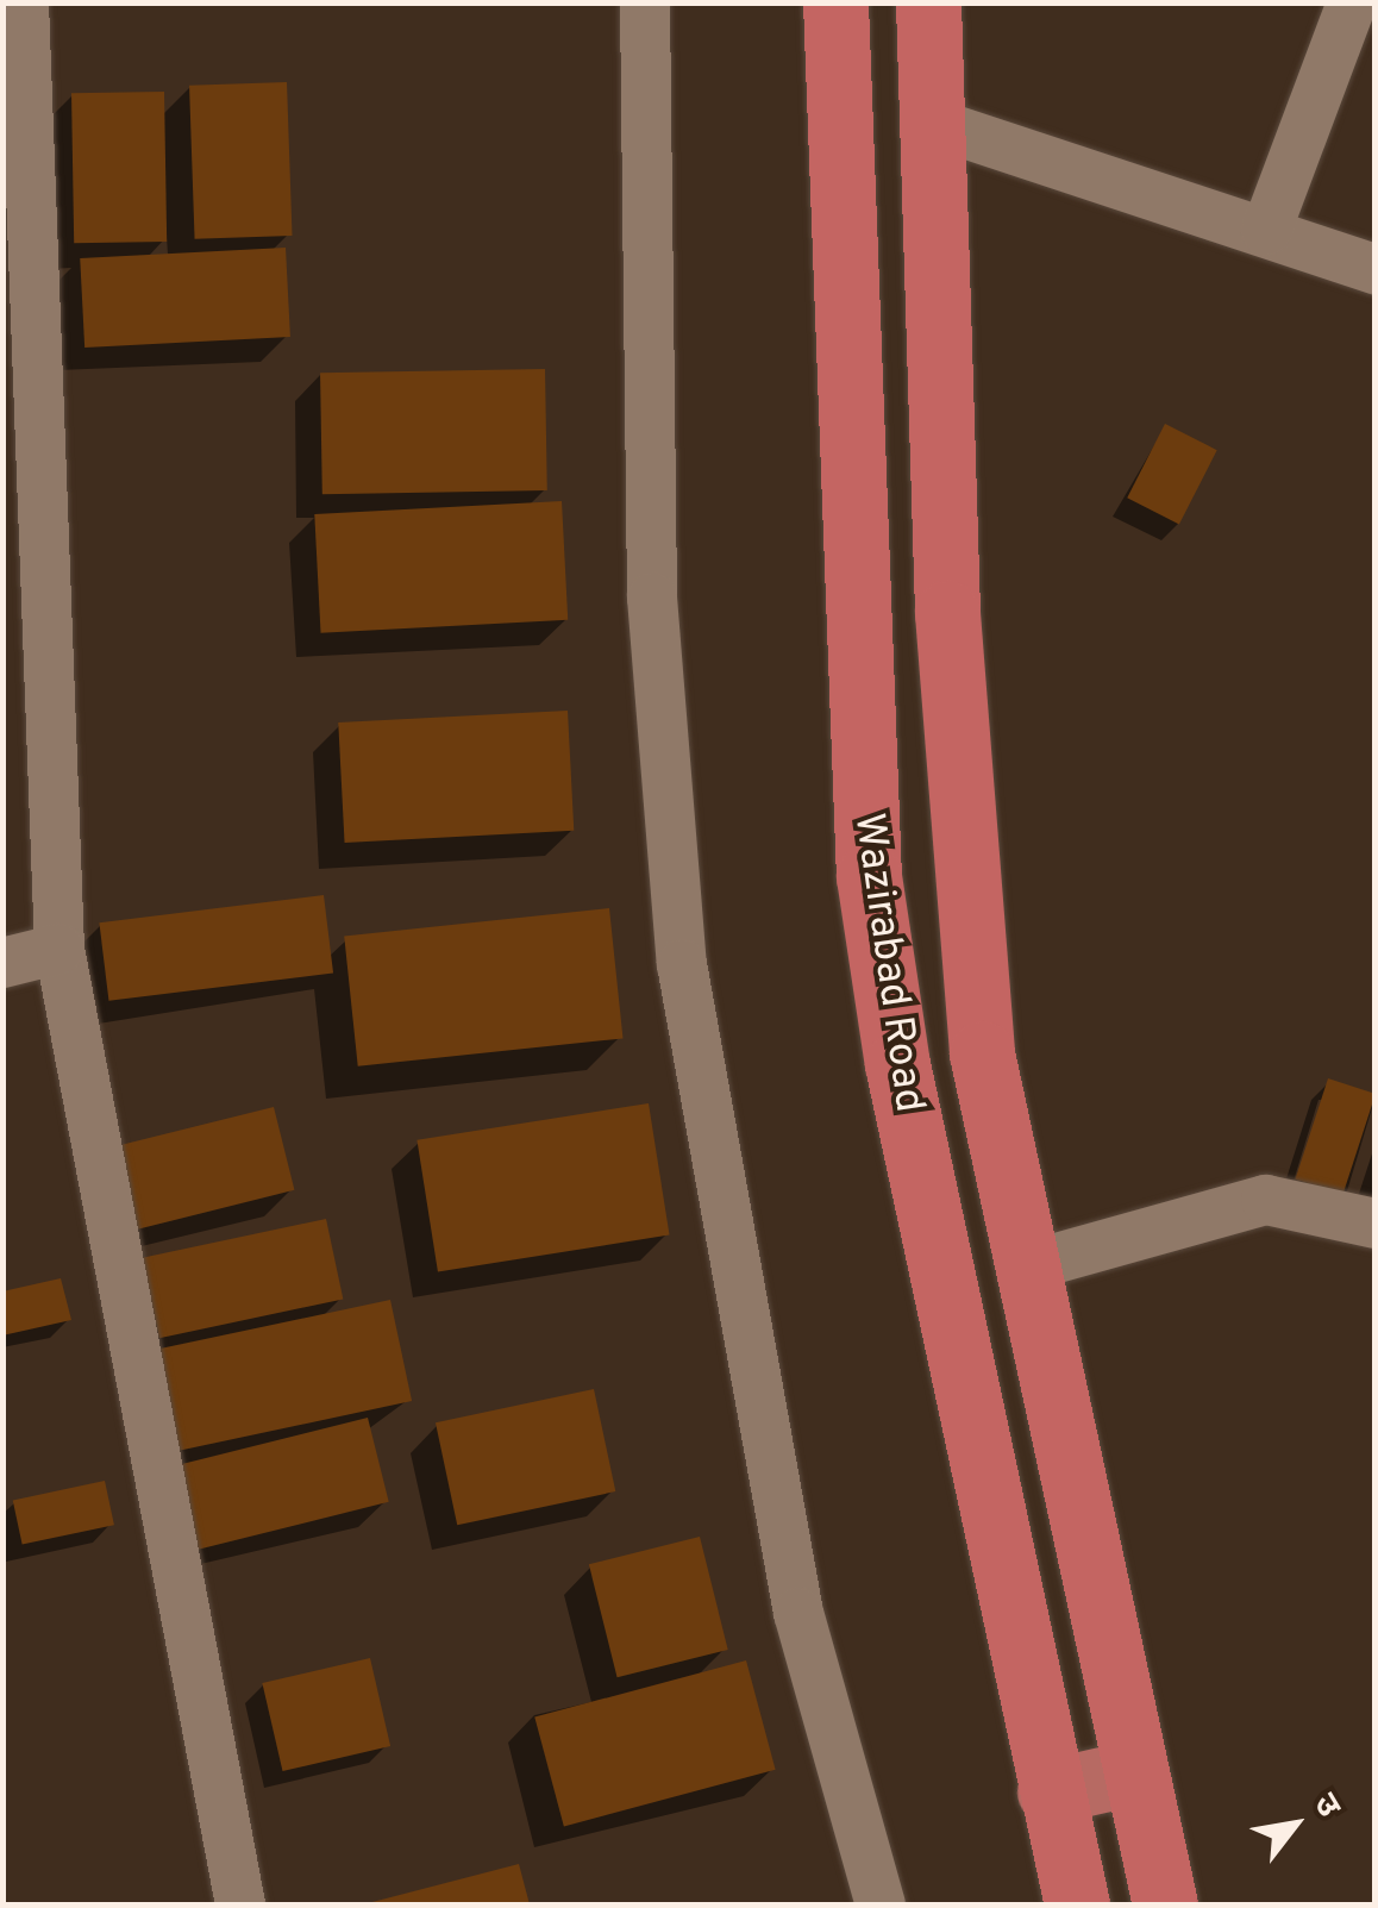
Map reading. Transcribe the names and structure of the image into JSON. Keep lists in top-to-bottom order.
{
  "streets": {
    "highway": ["Wazirabad Road"]
  },
  "north": "top right"
}
